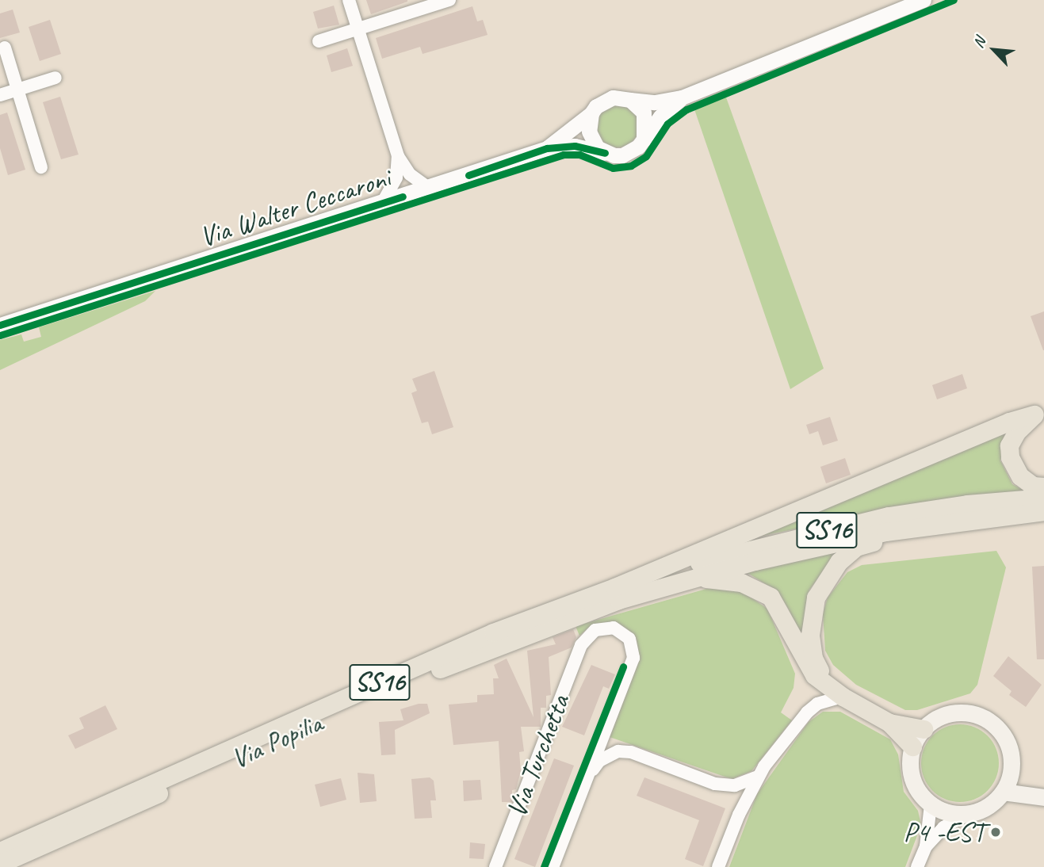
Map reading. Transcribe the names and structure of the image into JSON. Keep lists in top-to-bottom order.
{
  "streets": {
    "main road": ["SS16", "Via Popilia"],
    "street": ["Via Walter Ceccaroni", "Via Turchetta"]
  },
  "crossings": [
    ["SS16", "Via Popilia"]
  ],
  "places": ["P4 -EST"],
  "north": "top left"
}
